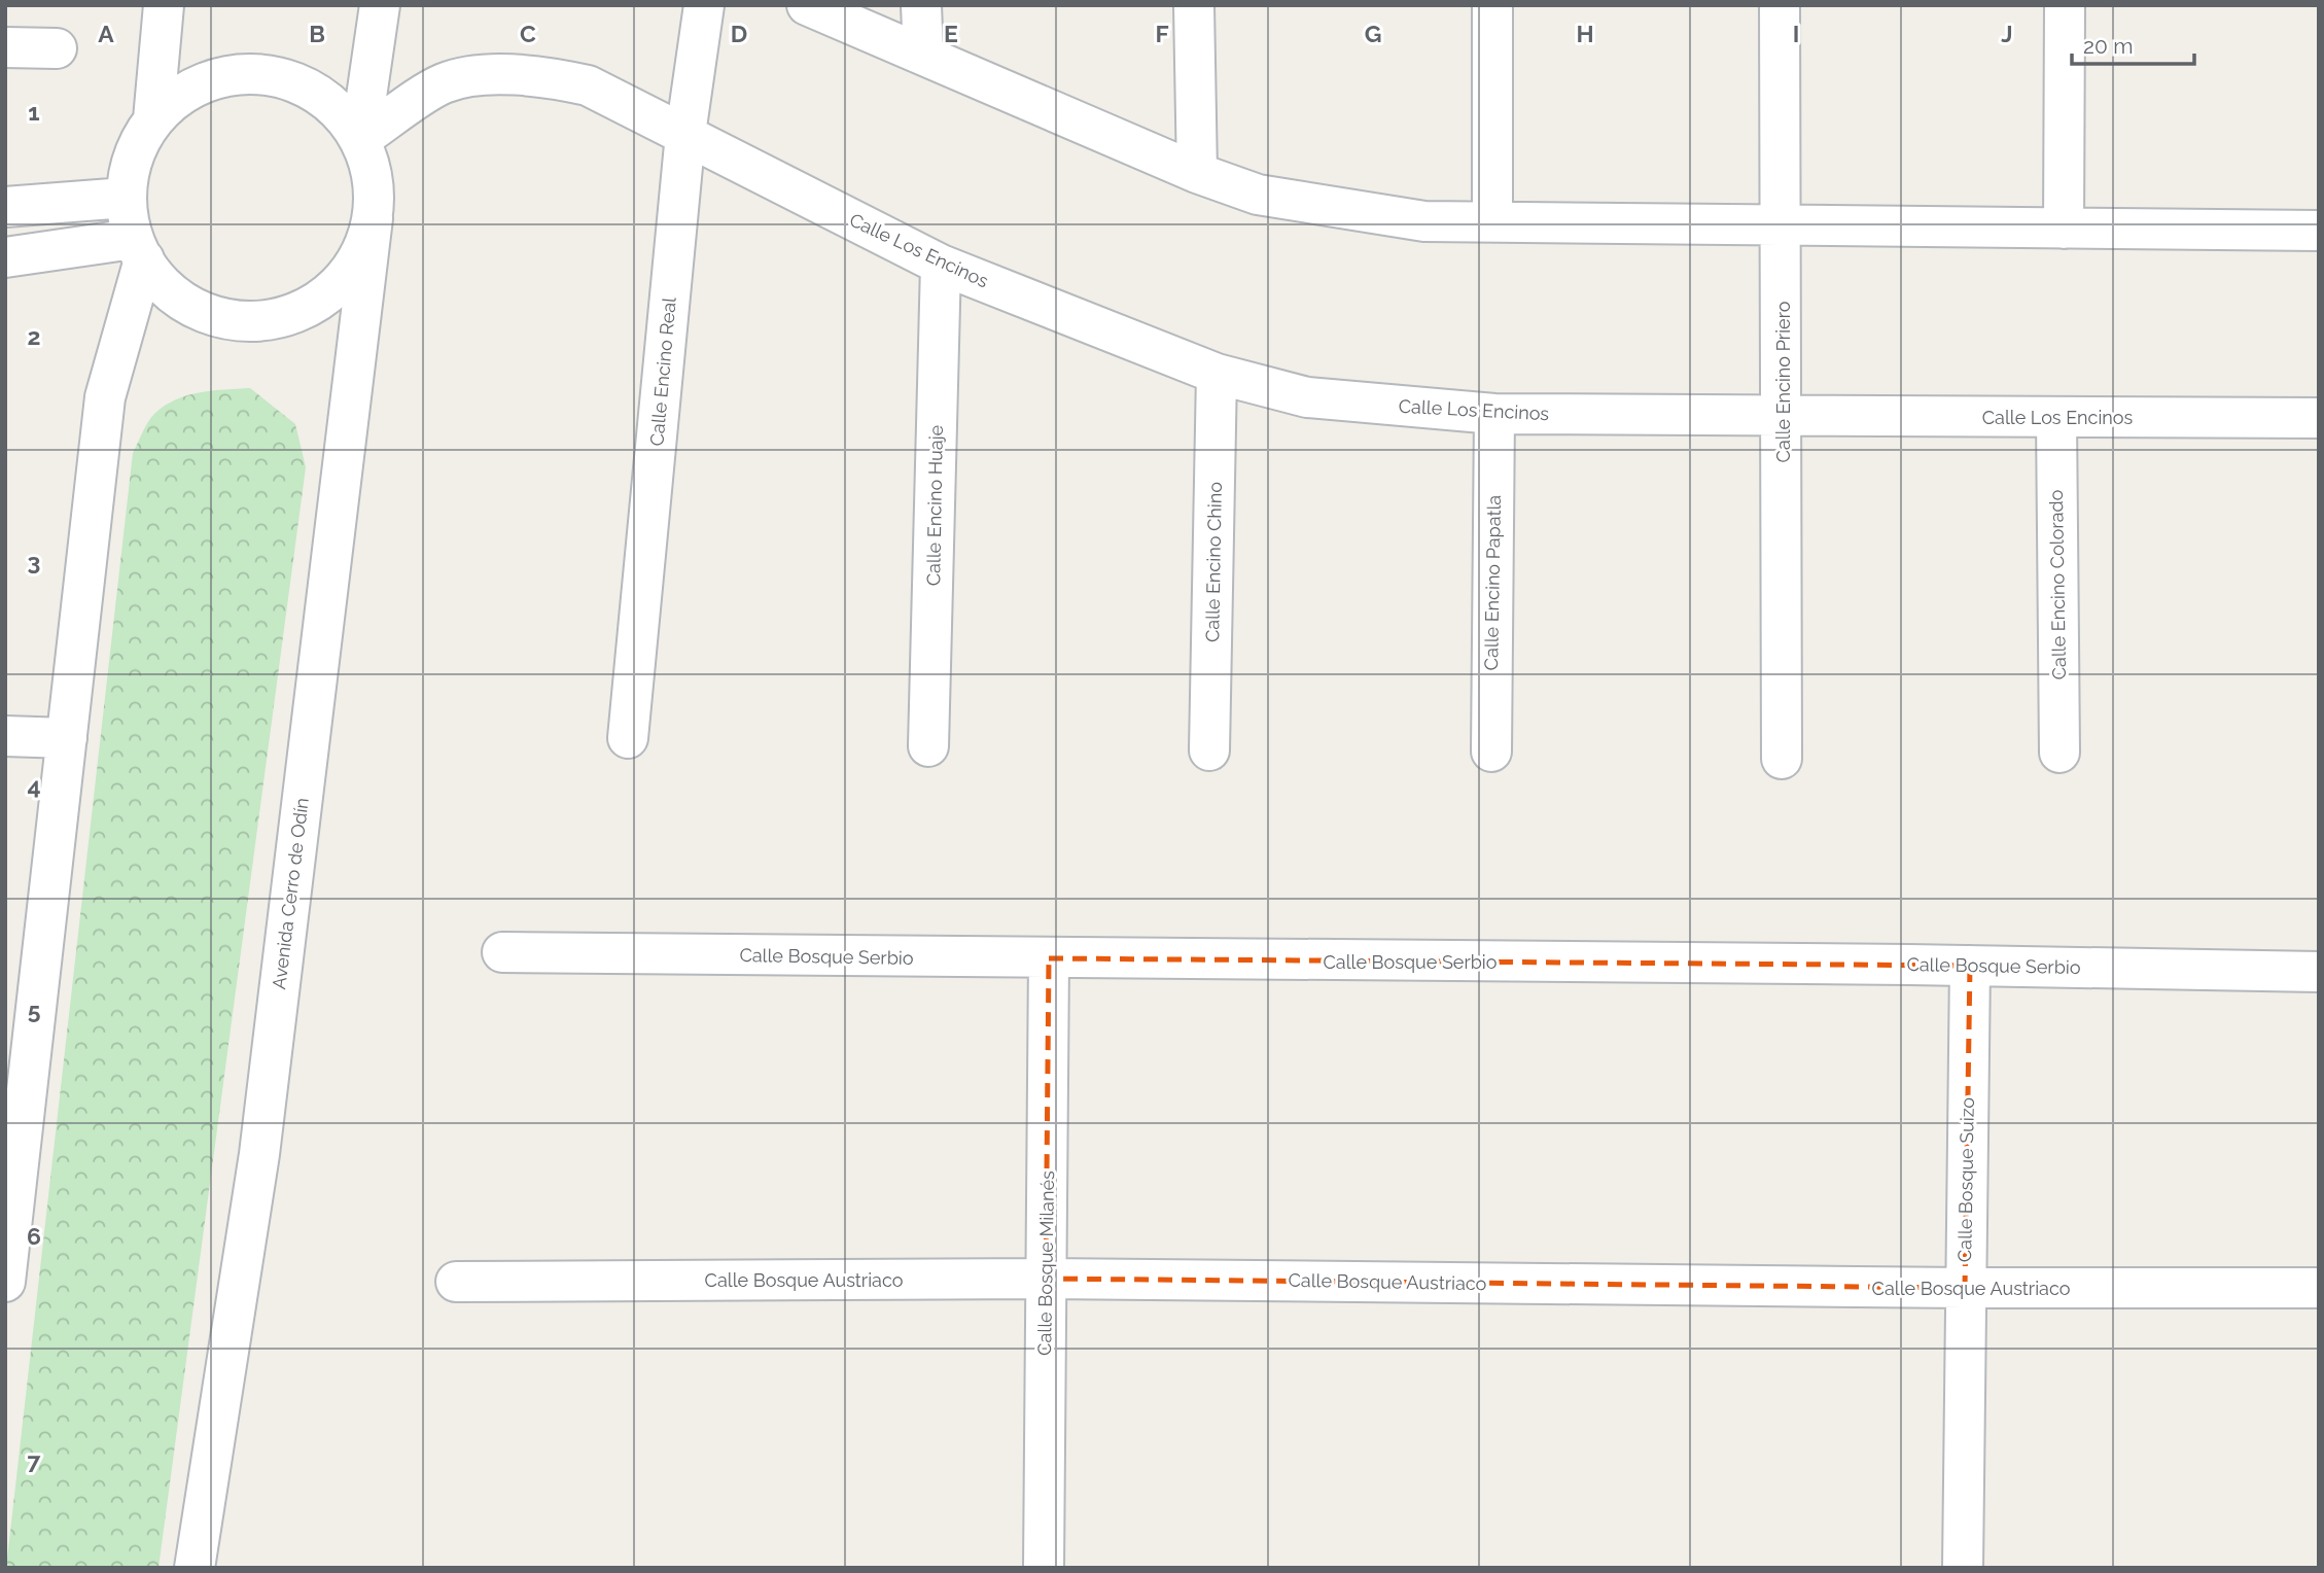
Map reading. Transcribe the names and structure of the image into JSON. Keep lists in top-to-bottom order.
{
  "streets": {
    "street": [
      "Calle Los Encinos",
      "Calle Encino Real",
      "Calle Encino Priero",
      "Calle Encino Huaje",
      "Calle Encino Chino",
      "Calle Encino Papatla",
      "Calle Encino Colorado",
      "Avenida Cerro de Odín",
      "Calle Bosque Serbio",
      "Calle Bosque Suizo",
      "Calle Bosque Milanés",
      "Calle Bosque Austriaco"
    ]
  },
  "crossings": [
    ["Calle Los Encinos", "Calle Encino Real"],
    ["Calle Los Encinos", "Calle Encino Priero"],
    ["Calle Los Encinos", "Calle Encino Huaje"],
    ["Calle Los Encinos", "Calle Encino Chino"],
    ["Calle Los Encinos", "Calle Encino Papatla"],
    ["Calle Los Encinos", "Calle Encino Colorado"],
    ["Calle Los Encinos", "Avenida Cerro de Odín"],
    ["Calle Bosque Serbio", "Calle Bosque Suizo"],
    ["Calle Bosque Serbio", "Calle Bosque Milanés"],
    ["Calle Bosque Suizo", "Calle Bosque Austriaco"],
    ["Calle Bosque Milanés", "Calle Bosque Austriaco"]
  ],
  "scale_bar": "20 m",
  "grid": {
    "columns": [
      "A",
      "B",
      "C",
      "D",
      "E",
      "F",
      "G",
      "H",
      "I",
      "J"
    ],
    "rows": [
      "1",
      "2",
      "3",
      "4",
      "5",
      "6",
      "7"
    ]
  }
}
